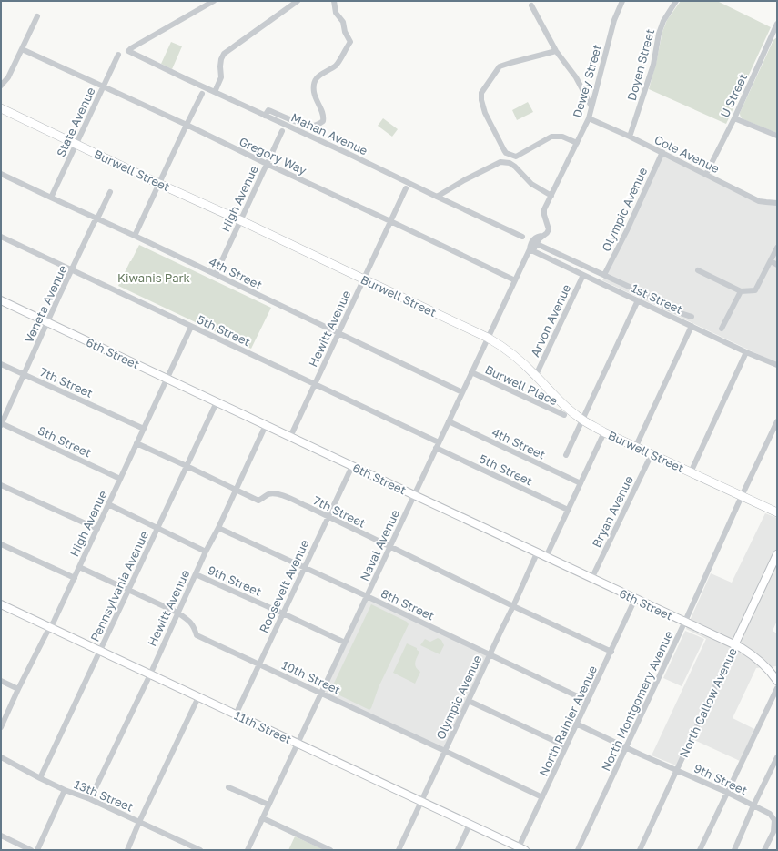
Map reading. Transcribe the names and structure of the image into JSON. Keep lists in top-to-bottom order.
{
  "streets": {
    "highway": ["Burwell Street"],
    "main road": ["6th Street", "North Callow Avenue", "11th Street"],
    "street": [
      "Doyen Street",
      "Dewey Street",
      "U Street",
      "State Avenue",
      "Mahan Avenue",
      "Cole Avenue",
      "Gregory Way",
      "High Avenue",
      "Olympic Avenue",
      "4th Street",
      "1st Street",
      "Veneta Avenue",
      "Arvon Avenue",
      "Hewitt Avenue",
      "5th Street",
      "7th Street",
      "Burwell Place",
      "8th Street",
      "Bryan Avenue",
      "Naval Avenue",
      "9th Street",
      "Pennsylvania Avenue",
      "Roosevelt Avenue",
      "10th Street",
      "North Montgomery Avenue",
      "North Rainier Avenue",
      "13th Street"
    ]
  },
  "crossings": [
    ["Doyen Street", "Cole Avenue"],
    ["Dewey Street", "Cole Avenue"],
    ["U Street", "Cole Avenue"],
    ["State Avenue", "Gregory Way"],
    ["State Avenue", "Burwell Street"],
    ["State Avenue", "4th Street"],
    ["Cole Avenue", "Olympic Avenue"],
    ["Gregory Way", "High Avenue"],
    ["Gregory Way", "Hewitt Avenue"],
    ["Gregory Way", "Naval Avenue"],
    ["Burwell Street", "High Avenue"],
    ["Burwell Street", "Arvon Avenue"],
    ["Burwell Street", "Hewitt Avenue"],
    ["Burwell Street", "Bryan Avenue"],
    ["Burwell Street", "Naval Avenue"],
    ["Burwell Street", "North Montgomery Avenue"],
    ["High Avenue", "4th Street"],
    ["High Avenue", "5th Street"],
    ["High Avenue", "6th Street"],
    ["High Avenue", "7th Street"],
    ["High Avenue", "8th Street"],
    ["High Avenue", "10th Street"],
    ["High Avenue", "11th Street"],
    ["Olympic Avenue", "6th Street"],
    ["Olympic Avenue", "7th Street"],
    ["Olympic Avenue", "8th Street"],
    ["Olympic Avenue", "10th Street"],
    ["Olympic Avenue", "11th Street"],
    ["4th Street", "Veneta Avenue"],
    ["4th Street", "Hewitt Avenue"],
    ["4th Street", "Naval Avenue"],
    ["1st Street", "Arvon Avenue"],
    ["1st Street", "Naval Avenue"],
    ["Veneta Avenue", "5th Street"],
    ["Veneta Avenue", "6th Street"],
    ["Veneta Avenue", "7th Street"],
    ["Veneta Avenue", "8th Street"],
    ["Hewitt Avenue", "5th Street"],
    ["Hewitt Avenue", "6th Street"],
    ["Hewitt Avenue", "7th Street"],
    ["Hewitt Avenue", "8th Street"],
    ["Hewitt Avenue", "9th Street"],
    ["Hewitt Avenue", "10th Street"],
    ["Hewitt Avenue", "11th Street"],
    ["Hewitt Avenue", "13th Street"],
    ["5th Street", "Naval Avenue"],
    ["6th Street", "Bryan Avenue"],
    ["6th Street", "Naval Avenue"],
    ["6th Street", "Pennsylvania Avenue"],
    ["6th Street", "Roosevelt Avenue"],
    ["6th Street", "North Montgomery Avenue"],
    ["6th Street", "North Callow Avenue"],
    ["6th Street", "North Rainier Avenue"],
    ["7th Street", "Naval Avenue"],
    ["7th Street", "Pennsylvania Avenue"],
    ["7th Street", "Roosevelt Avenue"],
    ["7th Street", "North Rainier Avenue"],
    ["Burwell Place", "Naval Avenue"],
    ["8th Street", "Naval Avenue"],
    ["8th Street", "Roosevelt Avenue"],
    ["8th Street", "North Rainier Avenue"],
    ["Naval Avenue", "9th Street"],
    ["Naval Avenue", "10th Street"],
    ["Naval Avenue", "11th Street"],
    ["9th Street", "Roosevelt Avenue"],
    ["9th Street", "North Montgomery Avenue"],
    ["9th Street", "North Callow Avenue"],
    ["9th Street", "North Rainier Avenue"],
    ["Pennsylvania Avenue", "10th Street"],
    ["Pennsylvania Avenue", "11th Street"],
    ["Pennsylvania Avenue", "13th Street"],
    ["Roosevelt Avenue", "10th Street"],
    ["Roosevelt Avenue", "11th Street"],
    ["10th Street", "North Rainier Avenue"],
    ["North Rainier Avenue", "11th Street"]
  ],
  "parks": ["Kiwanis Park"]
}
